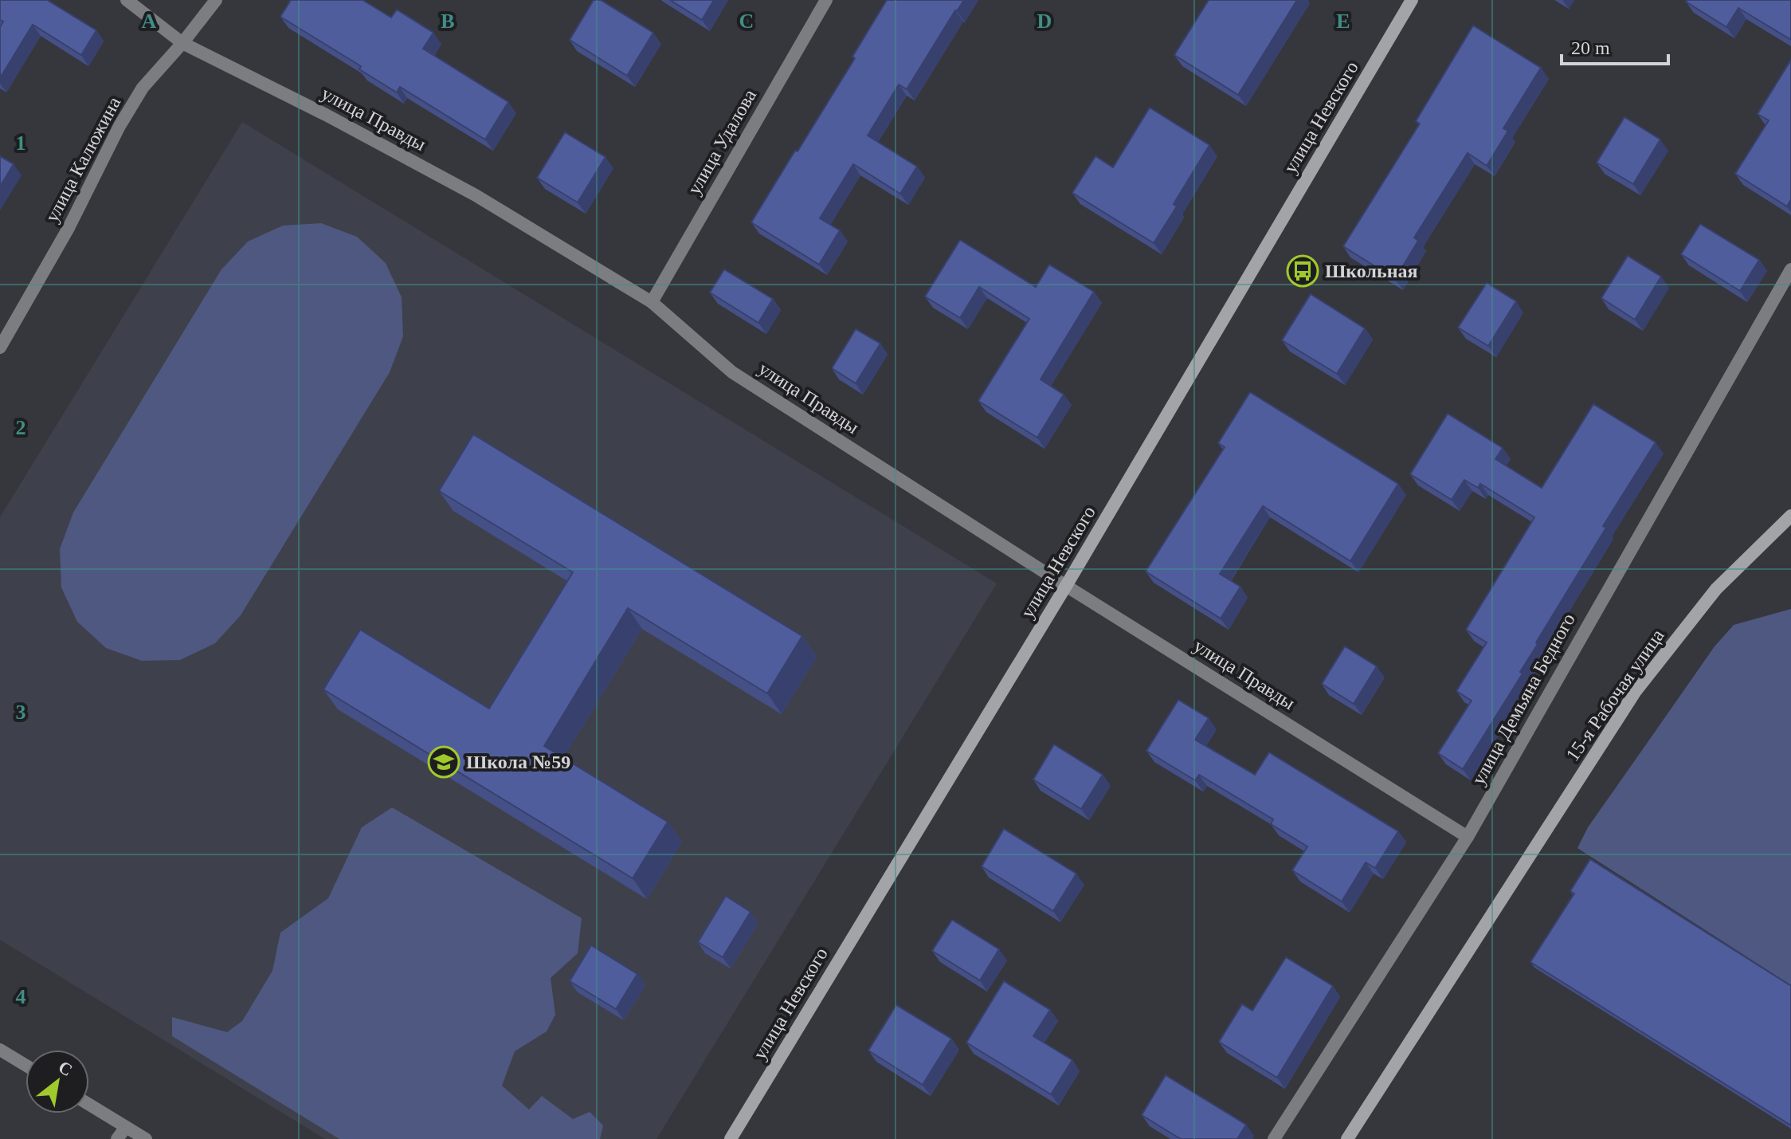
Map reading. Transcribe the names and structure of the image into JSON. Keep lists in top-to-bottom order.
{
  "streets": {
    "main road": ["улица Невского", "15-я Рабочая улица"],
    "street": [
      "улица Правды",
      "улица Удалова",
      "улица Калюжина",
      "улица Демьяна Бедного"
    ]
  },
  "crossings": [
    ["улица Невского", "улица Правды"],
    ["улица Правды", "улица Удалова"],
    ["улица Правды", "улица Калюжина"],
    ["улица Правды", "улица Демьяна Бедного"]
  ],
  "places": {
    "bus stop": ["Школьная"],
    "school or university": ["Школа №59"]
  },
  "scale_bar": "20 m",
  "north": "top right",
  "grid": {
    "columns": [
      "A",
      "B",
      "C",
      "D",
      "E"
    ],
    "rows": [
      "1",
      "2",
      "3",
      "4"
    ]
  }
}
